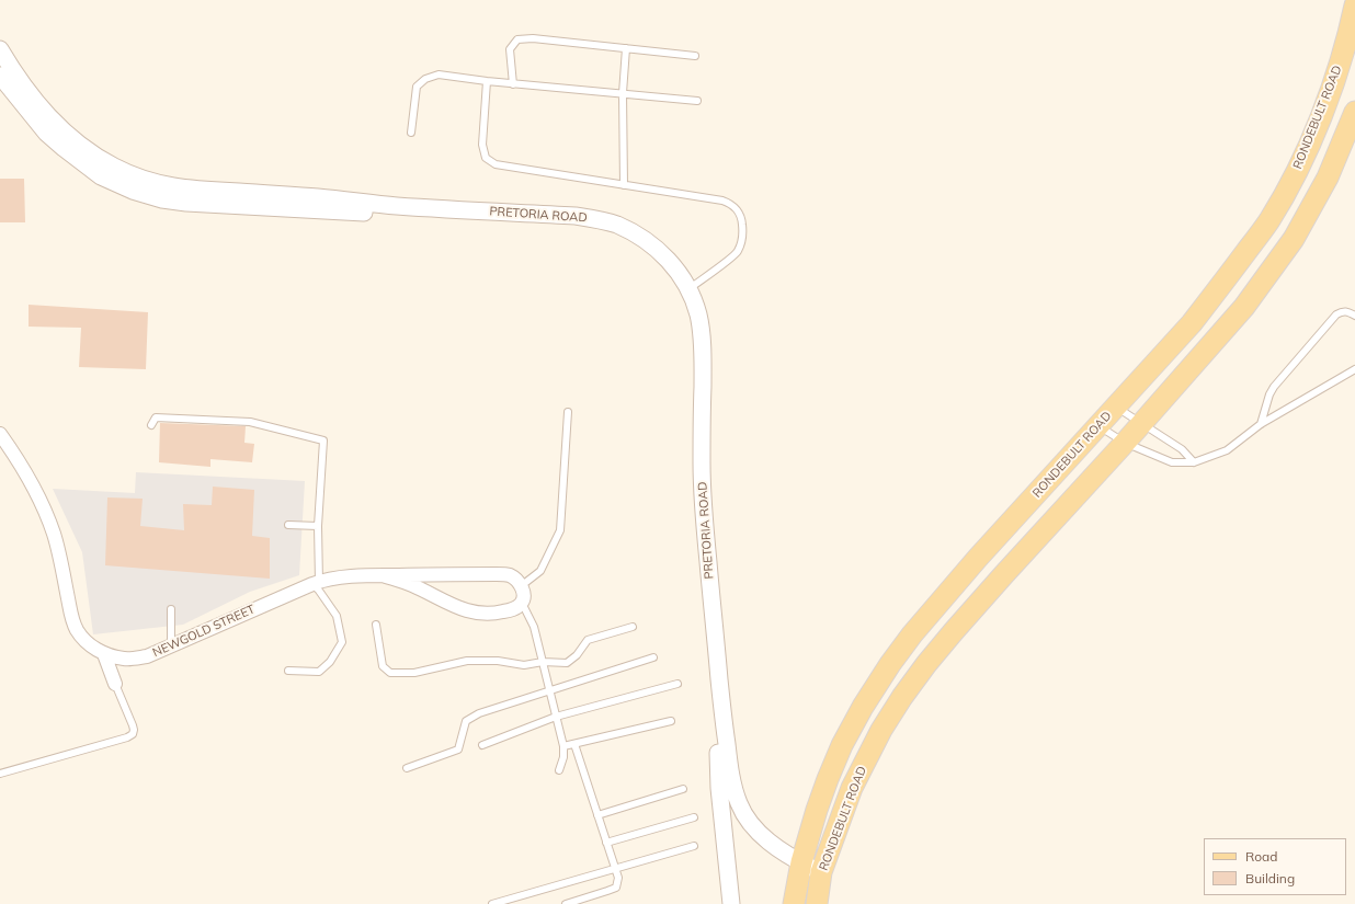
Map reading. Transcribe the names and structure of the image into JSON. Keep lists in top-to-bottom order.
{
  "streets": {
    "main road": ["RONDEBULT ROAD"],
    "street": ["PRETORIA ROAD", "NEWGOLD STREET"]
  },
  "legend": ["Road", "Building"]
}
